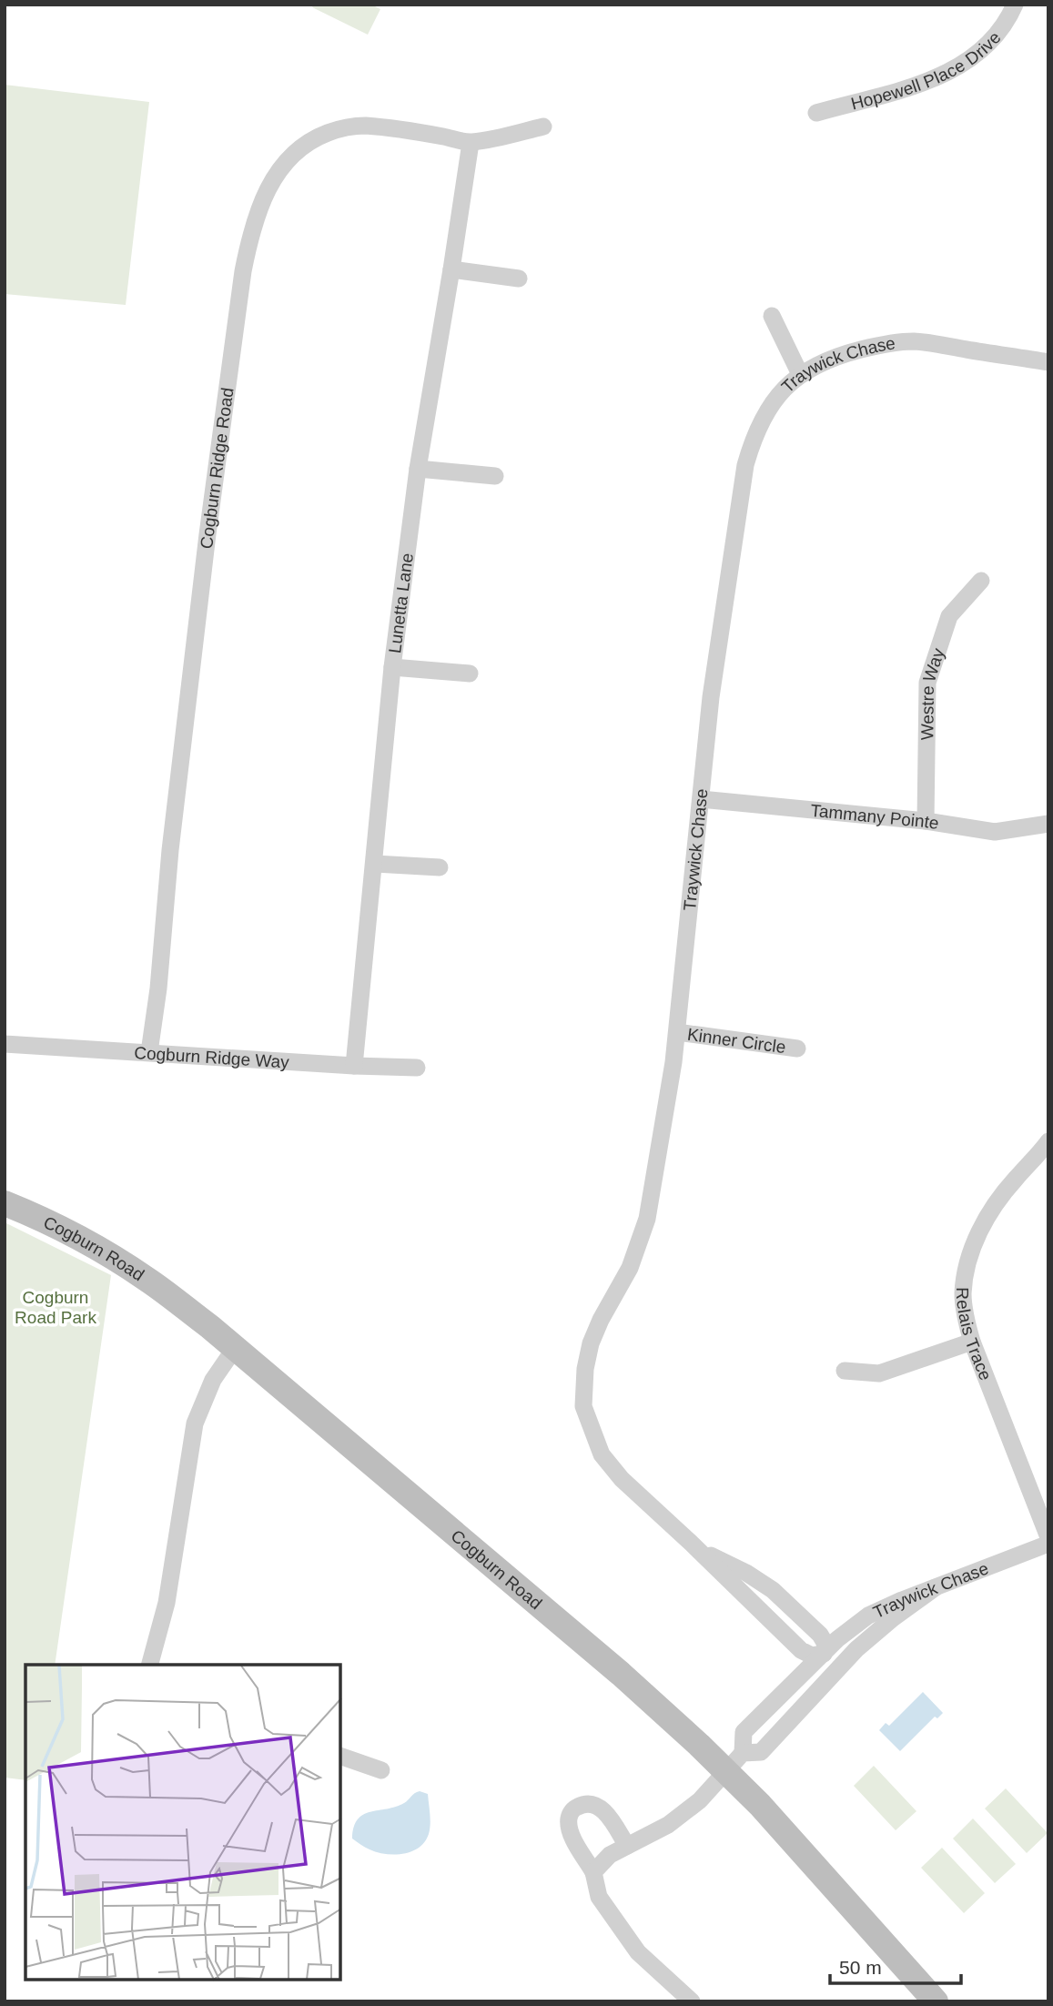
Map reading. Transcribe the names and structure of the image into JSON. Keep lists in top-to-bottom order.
{
  "streets": {
    "street": [
      "Hopewell Place Drive",
      "Traywick Chase",
      "Cogburn Ridge Road",
      "Lunetta Lane",
      "Westre Way",
      "Tammany Pointe",
      "Kinner Circle",
      "Cogburn Ridge Way",
      "Cogburn Road",
      "Relais Trace"
    ]
  },
  "crossings": [
    ["Traywick Chase", "Tammany Pointe"],
    ["Traywick Chase", "Kinner Circle"],
    ["Cogburn Ridge Road", "Lunetta Lane"],
    ["Cogburn Ridge Road", "Cogburn Ridge Way"],
    ["Lunetta Lane", "Cogburn Ridge Way"],
    ["Westre Way", "Tammany Pointe"]
  ],
  "parks": ["Cogburn Road Park"],
  "scale_bar": "50 m"
}
